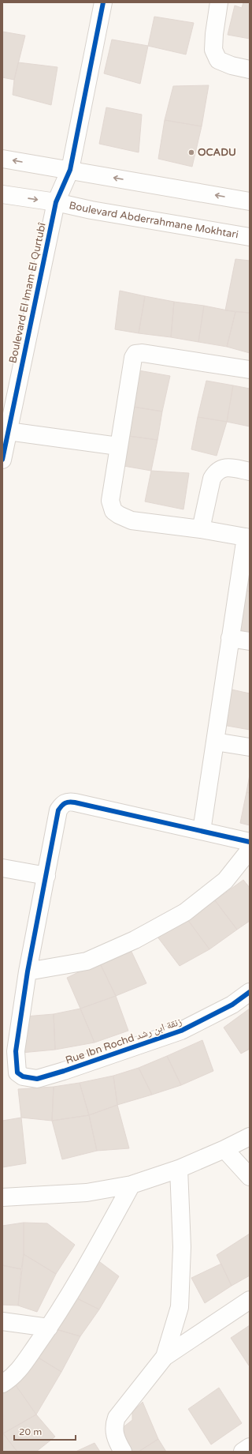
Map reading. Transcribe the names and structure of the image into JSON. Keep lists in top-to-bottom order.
{
  "streets": {
    "street": ["Boulevard Abderrahmane Mokhtari", "Boulevard El Imam El Qurtubî", "Rue Ibn Rochd زنقة ابن رشد"]
  },
  "crossings": [
    ["Boulevard Abderrahmane Mokhtari", "Boulevard El Imam El Qurtubî"]
  ],
  "places": ["OCADU"],
  "scale_bar": "20 m"
}
